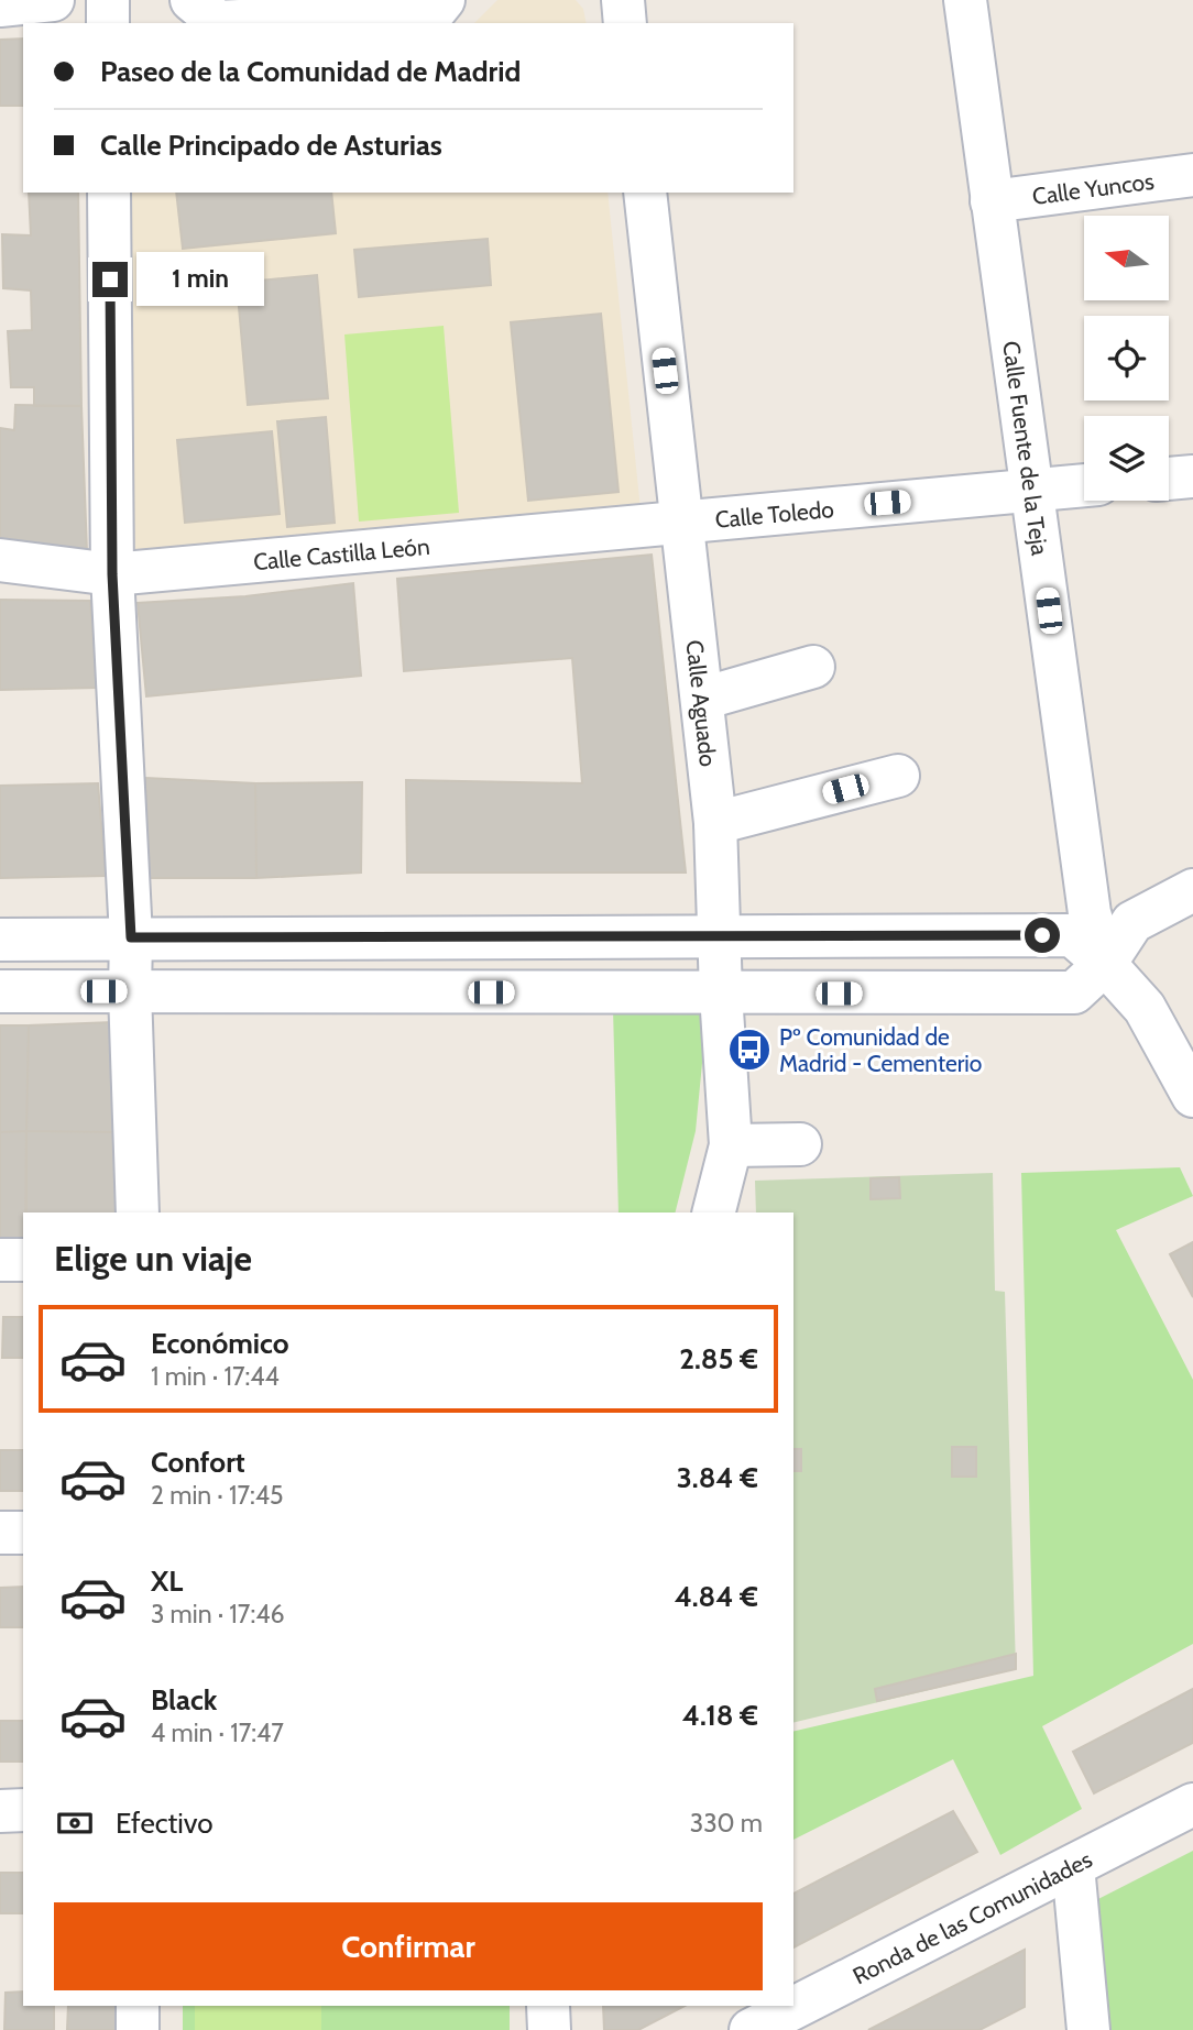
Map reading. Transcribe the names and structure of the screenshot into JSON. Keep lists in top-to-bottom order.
{
  "streets": {
    "street": [
      "Calle Yuncos",
      "Calle Fuente de la Teja",
      "Calle Toledo",
      "Calle Castilla León",
      "Calle Aguado",
      "Ronda de las Comunidades"
    ]
  },
  "crossings": [
    ["Calle Yuncos", "Calle Fuente de la Teja"],
    ["Calle Fuente de la Teja", "Calle Toledo"],
    ["Calle Toledo", "Calle Castilla León"],
    ["Calle Toledo", "Calle Aguado"],
    ["Calle Castilla León", "Calle Aguado"]
  ],
  "places": {
    "bus stop": ["Pº Comunidad de Madrid - Cementerio"]
  },
  "north": "left",
  "page": {
    "banner": ["Paseo de la Comunidad de Madrid", "Calle Principado de Asturias"],
    "bubble": "1 min",
    "heading": "Elige un viaje",
    "list": [
      {
        "name": "Económico",
        "note": "1 min · 17:44",
        "value": "2.85 €"
      },
      {
        "name": "Confort",
        "note": "2 min · 17:45",
        "value": "3.84 €"
      },
      {
        "name": "XL",
        "note": "3 min · 17:46",
        "value": "4.84 €"
      },
      {
        "name": "Black",
        "note": "4 min · 17:47",
        "value": "4.18 €"
      }
    ],
    "pay": ["Efectivo", "330 m"],
    "buttons": "Confirmar"
  }
}
